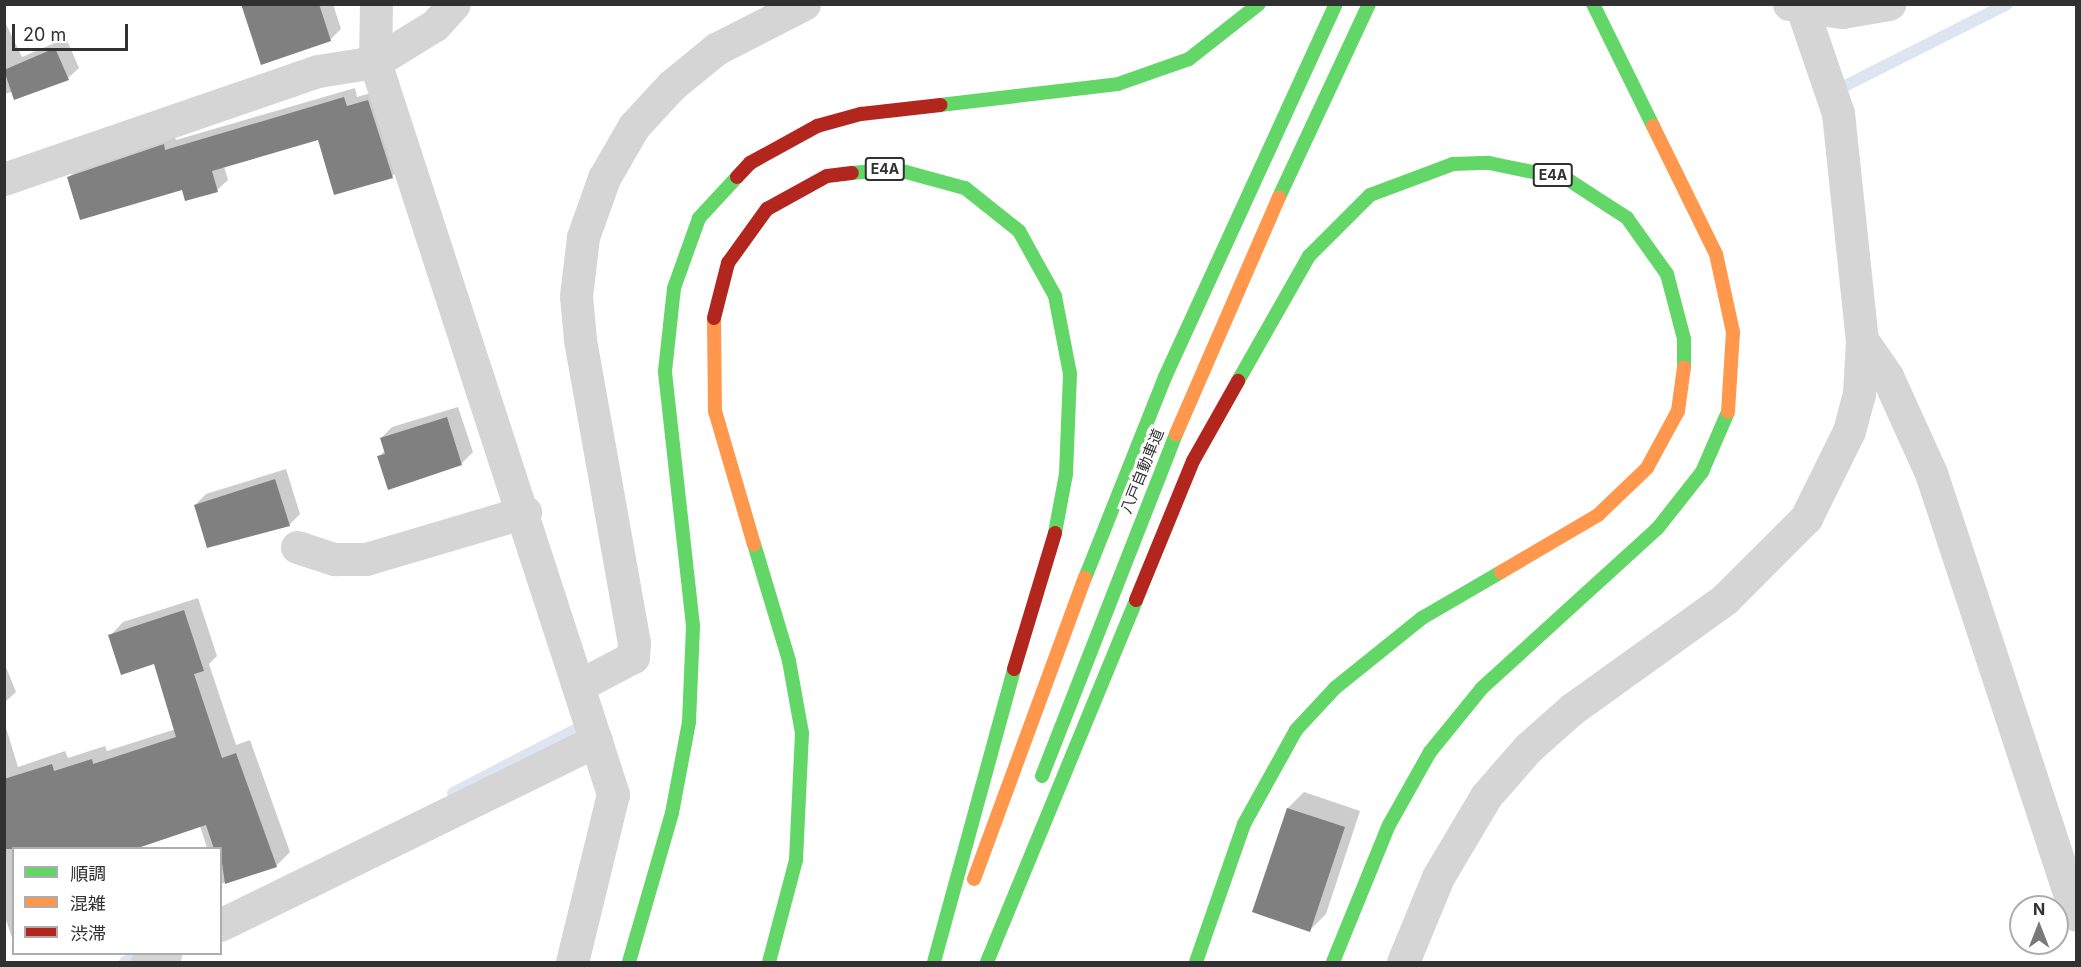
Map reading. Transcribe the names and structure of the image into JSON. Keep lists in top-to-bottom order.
{
  "streets": {
    "highway": ["E4A", "八戸自動車道"]
  },
  "legend": ["順調", "混雑", "渋滞"],
  "scale_bar": "20 m",
  "north": "top"
}
